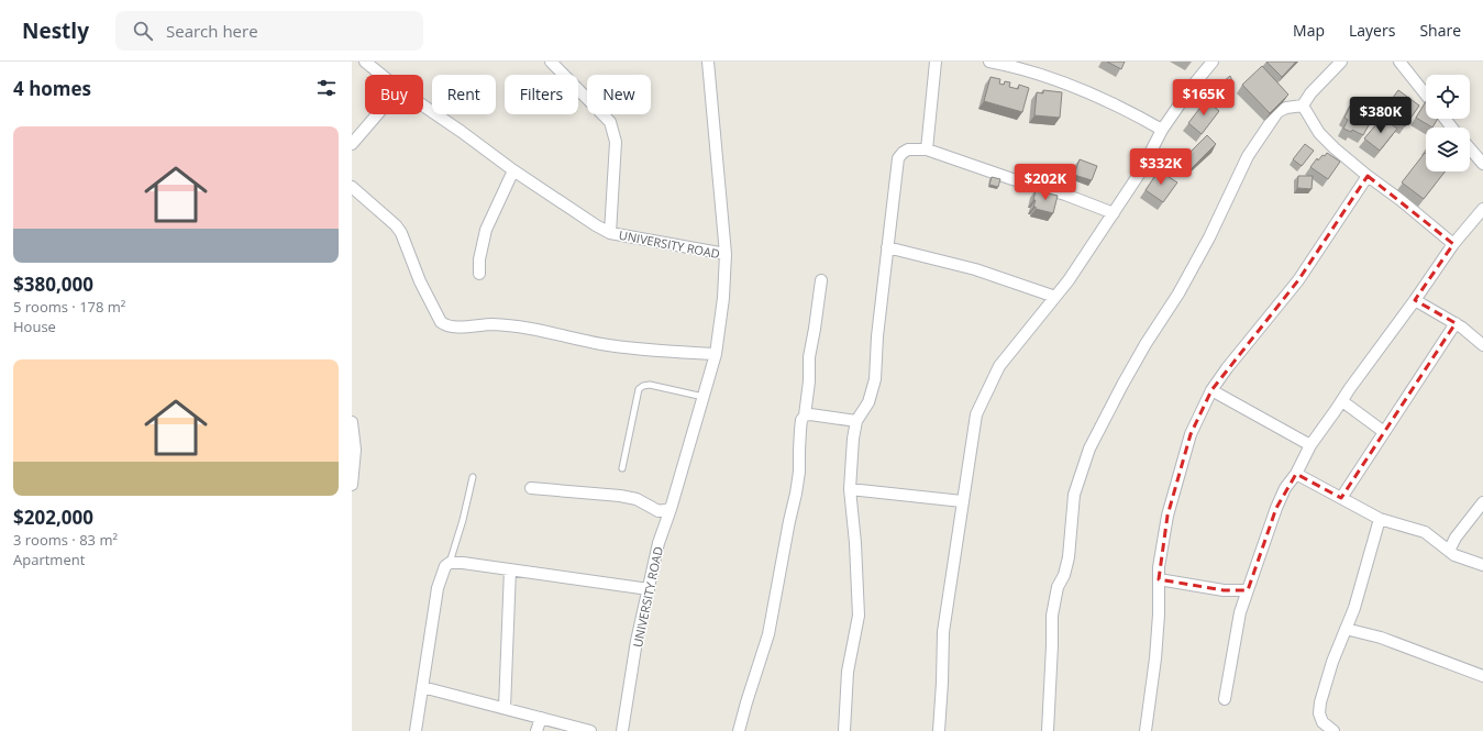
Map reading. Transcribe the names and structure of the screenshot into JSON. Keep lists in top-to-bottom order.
{
  "streets": {
    "street": ["UNIVERSITY ROAD"]
  },
  "page": {
    "header": "Nestly",
    "search": "Search here",
    "nav": ["Map", "Layers", "Share"],
    "heading": "4 homes",
    "chip": [
      "Buy",
      "Rent",
      "Filters",
      "New"
    ],
    "price": [
      "$165K",
      "$380K",
      "$332K",
      "$202K"
    ],
    "list": [
      {
        "name": "$380,000",
        "note": "5 rooms · 178 m² · House"
      },
      {
        "name": "$202,000",
        "note": "3 rooms · 83 m² · Apartment"
      }
    ]
  }
}
